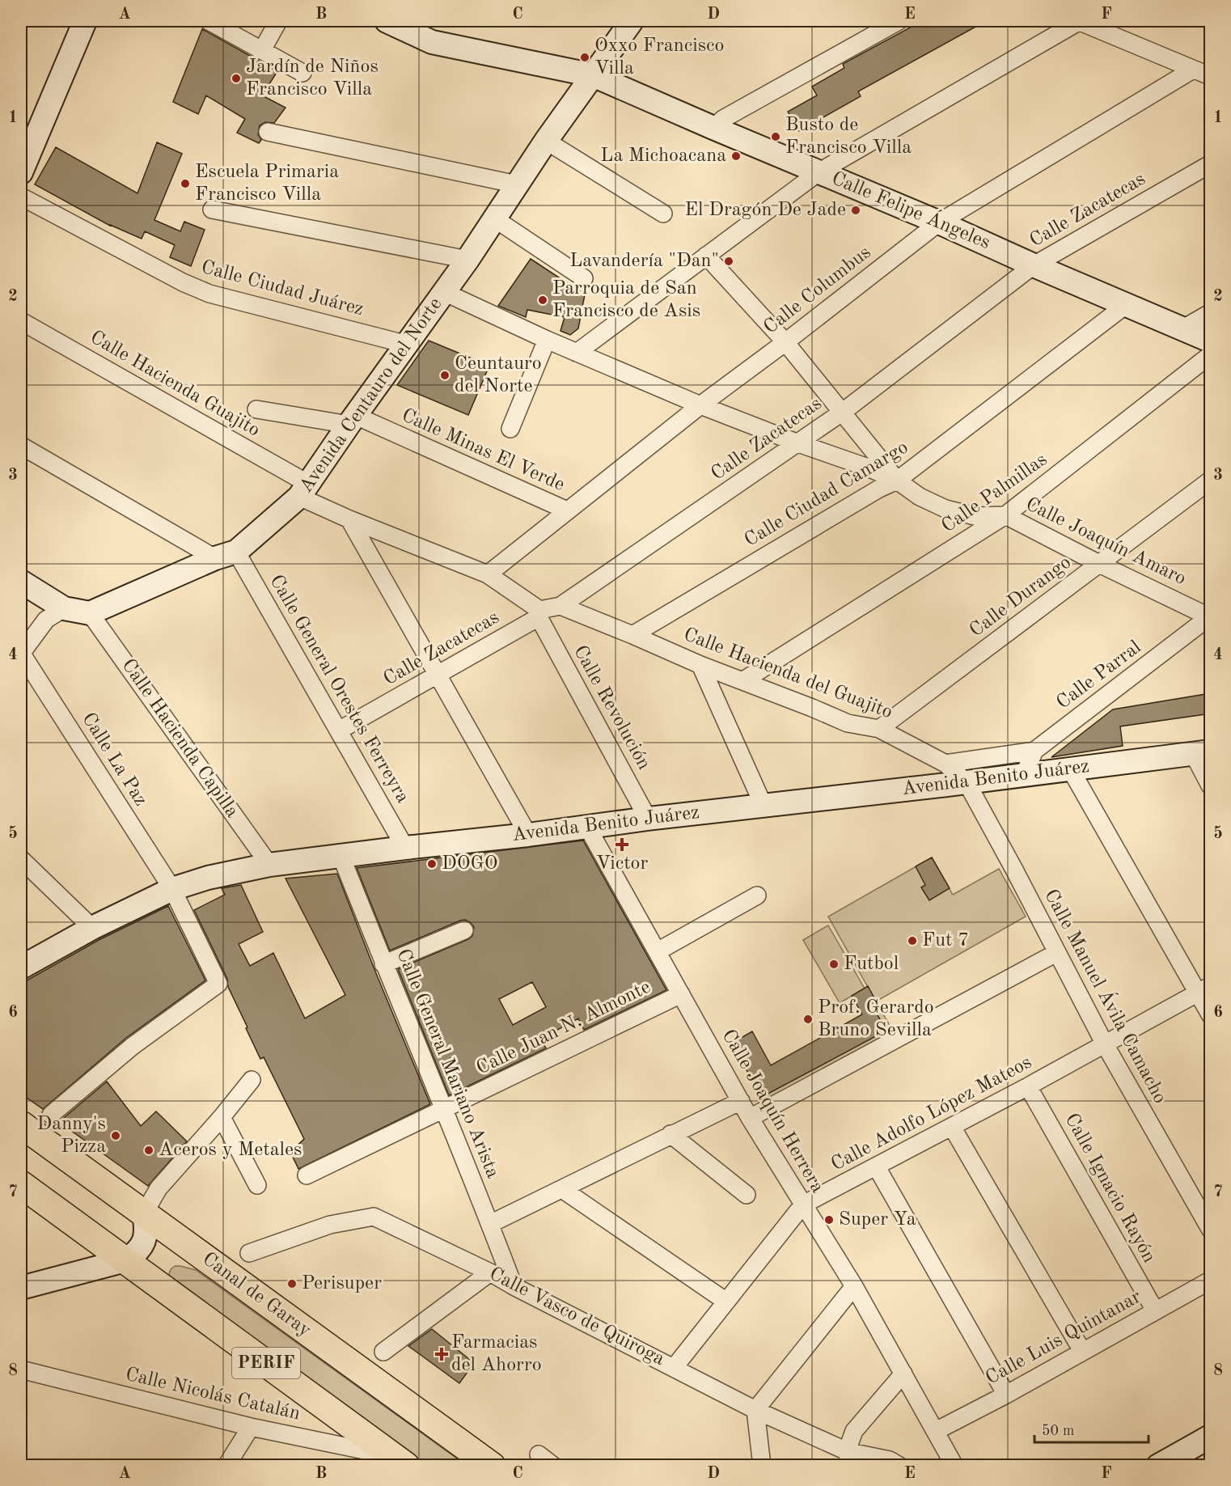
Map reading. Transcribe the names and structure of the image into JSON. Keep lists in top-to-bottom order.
{
  "streets": {
    "main road": ["Canal de Garay", "PERIF"],
    "street": [
      "Calle Zacatecas",
      "Calle Felipe Ángeles",
      "Calle Ciudad Juárez",
      "Calle Columbus",
      "Calle Hacienda Guajito",
      "Avenida Centauro del Norte",
      "Calle Minas El Verde",
      "Calle Palmillas",
      "Calle Ciudad Camargo",
      "Calle Joaquín Amaro",
      "Calle Durango",
      "Calle Hacienda del Guajito",
      "Calle Parral",
      "Calle General Orestes Ferreyra",
      "Calle Revolución",
      "Calle Hacienda Capilla",
      "Calle La Paz",
      "Avenida Benito Juárez",
      "Calle Manuel Ávila Camacho",
      "Calle Juan N. Almonte",
      "Calle General Mariano Arista",
      "Calle Joaquín Herrera",
      "Calle Adolfo López Mateos",
      "Calle Ignacio Rayón",
      "Calle Vasco de Quiroga",
      "Calle Luis Quintanar",
      "Calle Nicolás Catalán"
    ]
  },
  "crossings": [
    ["Calle Zacatecas", "Calle Felipe Ángeles"],
    ["Calle Zacatecas", "Calle Joaquín Amaro"],
    ["Calle Zacatecas", "Calle Hacienda del Guajito"],
    ["Calle Zacatecas", "Calle General Orestes Ferreyra"],
    ["Calle Zacatecas", "Calle Revolución"],
    ["Calle Felipe Ángeles", "Calle Columbus"],
    ["Calle Felipe Ángeles", "Avenida Centauro del Norte"],
    ["Calle Felipe Ángeles", "Calle Ciudad Camargo"],
    ["Calle Ciudad Juárez", "Avenida Centauro del Norte"],
    ["Calle Columbus", "Calle Minas El Verde"],
    ["Calle Columbus", "Calle Joaquín Amaro"],
    ["Calle Hacienda Guajito", "Avenida Centauro del Norte"],
    ["Avenida Centauro del Norte", "Calle Minas El Verde"],
    ["Avenida Centauro del Norte", "Calle Joaquín Amaro"],
    ["Avenida Centauro del Norte", "Calle General Orestes Ferreyra"],
    ["Avenida Centauro del Norte", "Calle Hacienda Capilla"],
    ["Calle Palmillas", "Calle Joaquín Amaro"],
    ["Calle Palmillas", "Calle Hacienda del Guajito"],
    ["Calle Ciudad Camargo", "Calle Joaquín Amaro"],
    ["Calle Ciudad Camargo", "Calle Hacienda del Guajito"],
    ["Calle Joaquín Amaro", "Calle Durango"],
    ["Calle Joaquín Amaro", "Calle Parral"],
    ["Calle Durango", "Calle Hacienda del Guajito"],
    ["Calle Hacienda del Guajito", "Avenida Benito Juárez"],
    ["Calle Hacienda del Guajito", "Calle Manuel Ávila Camacho"],
    ["Calle Parral", "Avenida Benito Juárez"],
    ["Calle General Orestes Ferreyra", "Avenida Benito Juárez"],
    ["Calle Revolución", "Avenida Benito Juárez"],
    ["Calle Hacienda Capilla", "Avenida Benito Juárez"],
    ["Calle La Paz", "Avenida Benito Juárez"],
    ["Avenida Benito Juárez", "Calle Manuel Ávila Camacho"],
    ["Avenida Benito Juárez", "Calle General Mariano Arista"],
    ["Avenida Benito Juárez", "Calle Joaquín Herrera"],
    ["Calle Manuel Ávila Camacho", "Calle Adolfo López Mateos"],
    ["Calle Juan N. Almonte", "Calle General Mariano Arista"],
    ["Calle Juan N. Almonte", "Calle Joaquín Herrera"],
    ["Calle General Mariano Arista", "Calle Vasco de Quiroga"],
    ["Calle Joaquín Herrera", "Calle Adolfo López Mateos"],
    ["Calle Joaquín Herrera", "Calle Luis Quintanar"],
    ["Calle Adolfo López Mateos", "Calle Ignacio Rayón"],
    ["Calle Adolfo López Mateos", "Calle Vasco de Quiroga"],
    ["Calle Ignacio Rayón", "Calle Luis Quintanar"],
    ["PERIF", "Calle Nicolás Catalán"]
  ],
  "places": {
    "other": [
      "Oxxo Francisco Villa",
      "Jardín de Niños Francisco Villa",
      "Busto de Francisco Villa",
      "La Michoacana",
      "Escuela Primaria Francisco Villa",
      "El Dragón De Jade",
      "Lavandería \"Dan\"",
      "Parroquia de San Francisco de Asis",
      "Ceuntauro del Norte",
      "DOGO",
      "Fut 7",
      "Futbol",
      "Prof. Gerardo Bruno Sevilla",
      "Danny's Pizza",
      "Aceros y Metales",
      "Super Ya",
      "Perisuper"
    ],
    "health": ["Victor", "Farmacias del Ahorro"]
  },
  "scale_bar": "50 m",
  "grid": {
    "columns": [
      "A",
      "B",
      "C",
      "D",
      "E",
      "F"
    ],
    "rows": [
      "1",
      "2",
      "3",
      "4",
      "5",
      "6",
      "7",
      "8"
    ]
  }
}
